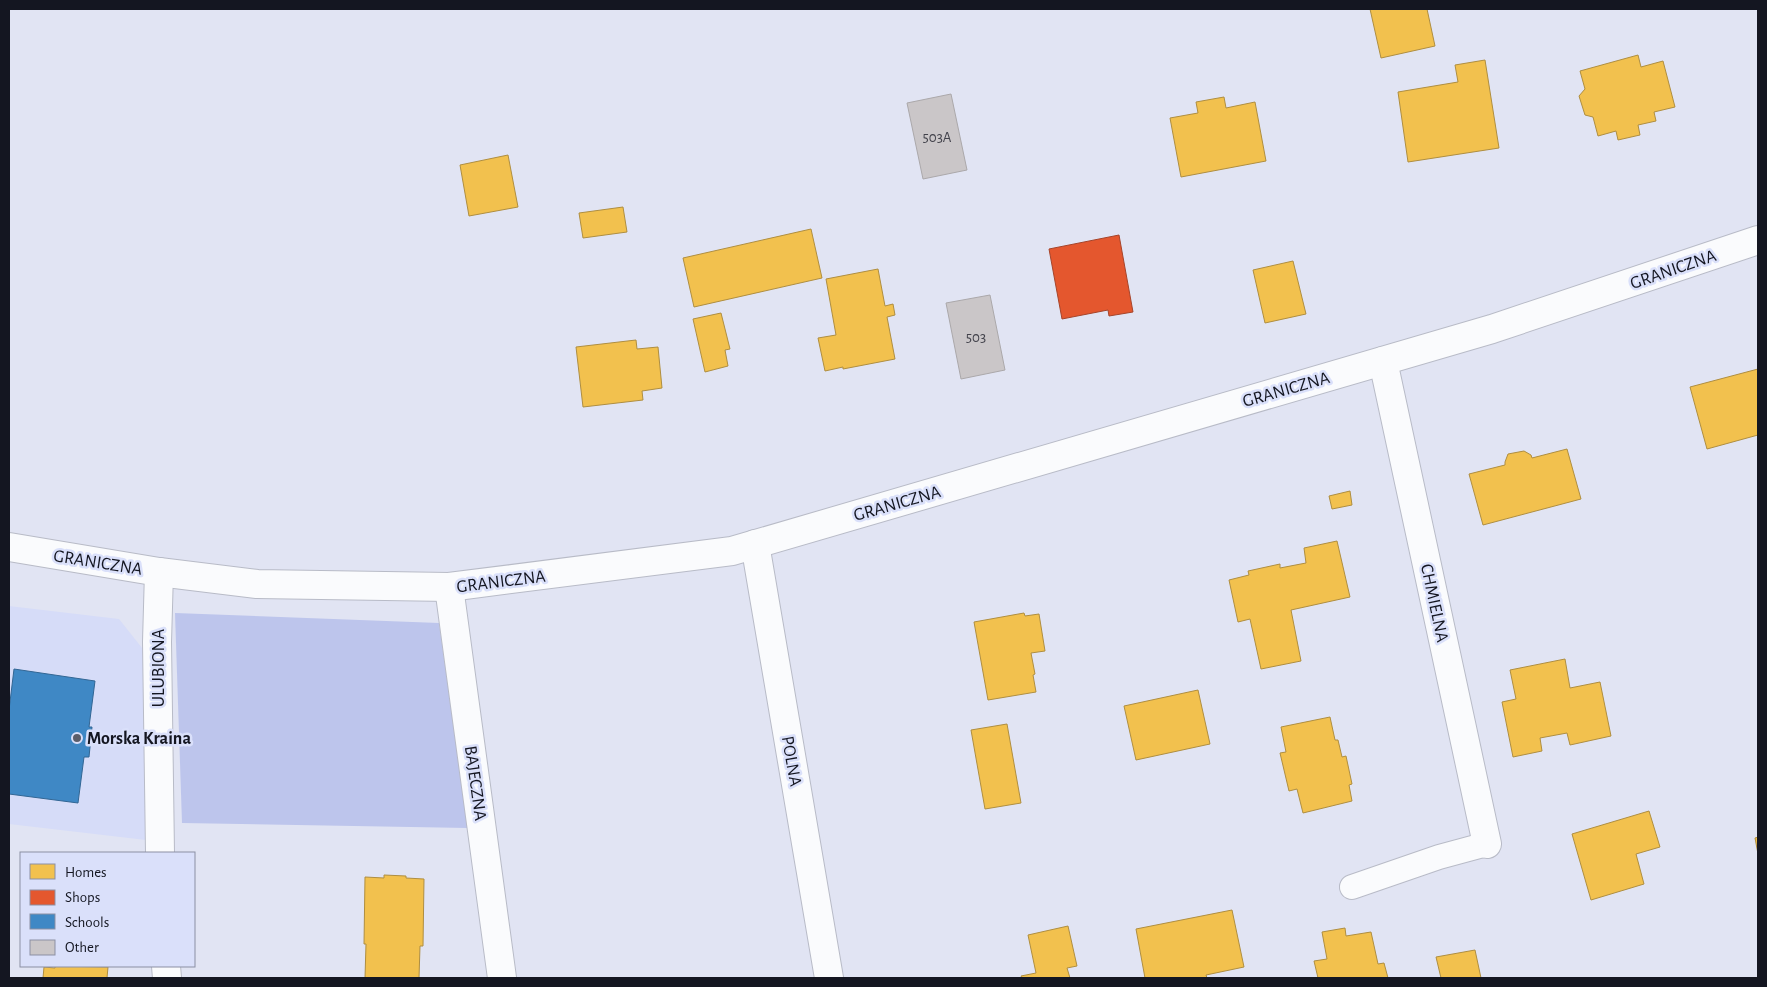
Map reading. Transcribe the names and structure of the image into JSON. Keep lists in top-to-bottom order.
{
  "streets": {
    "street": [
      "GRANICZNA",
      "CHMIELNA",
      "ULUBIONA",
      "POLNA",
      "BAJECZNA"
    ]
  },
  "crossings": [
    ["GRANICZNA", "CHMIELNA"],
    ["GRANICZNA", "ULUBIONA"],
    ["GRANICZNA", "POLNA"],
    ["GRANICZNA", "BAJECZNA"]
  ],
  "places": ["Morska Kraina"],
  "house_numbers": ["503A", "503"],
  "legend": [
    "Homes",
    "Shops",
    "Schools",
    "Other"
  ]
}
